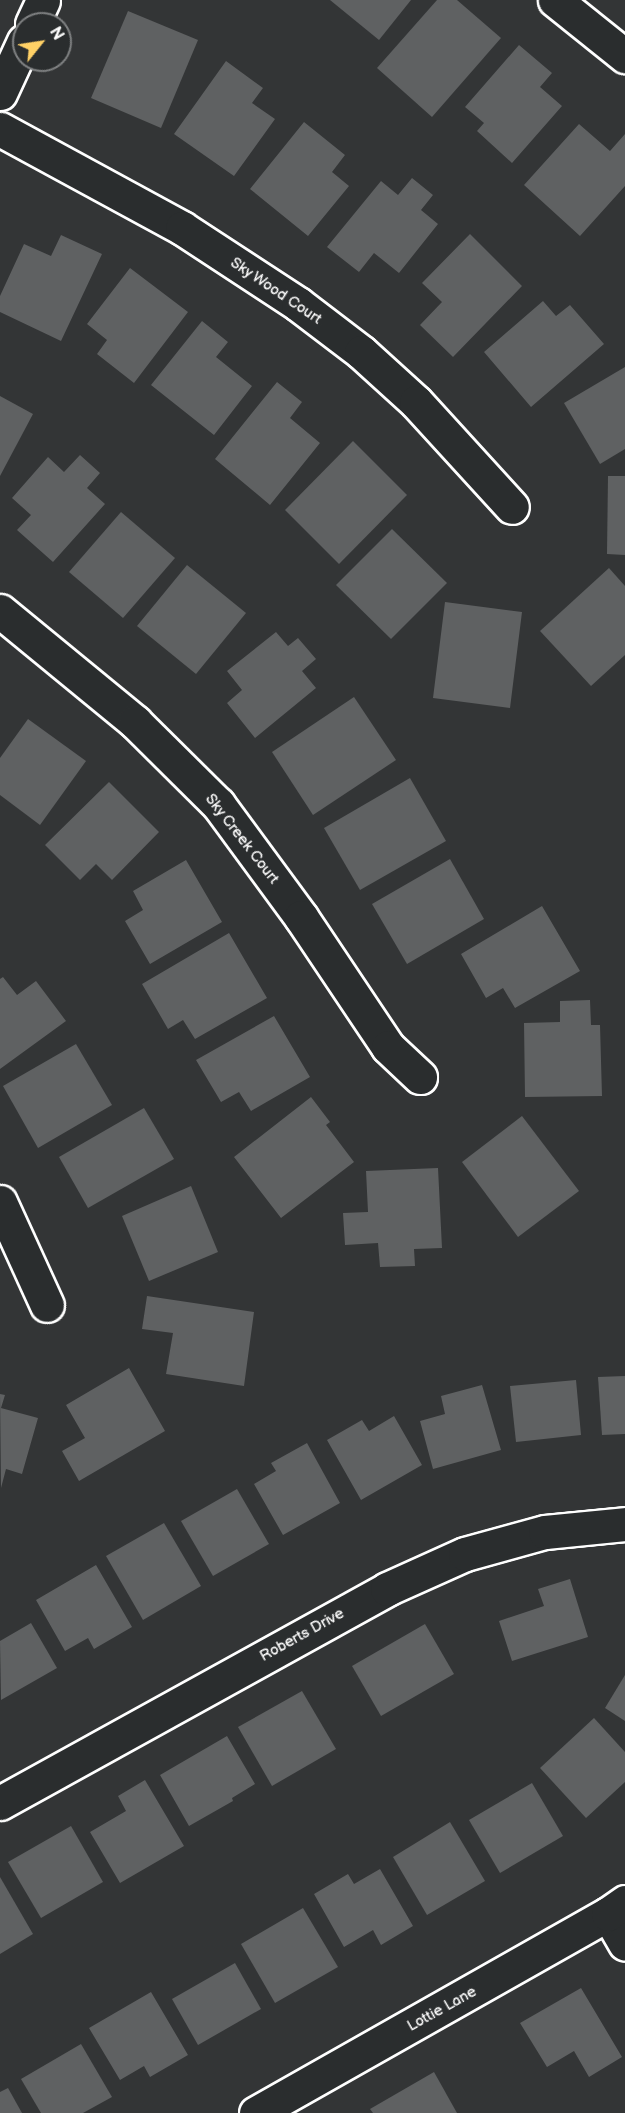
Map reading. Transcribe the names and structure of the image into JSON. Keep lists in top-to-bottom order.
{
  "streets": {
    "street": [
      "Sky Wood Court",
      "Sky Creek Court",
      "Roberts Drive",
      "Lottie Lane"
    ]
  },
  "north": "top right"
}
